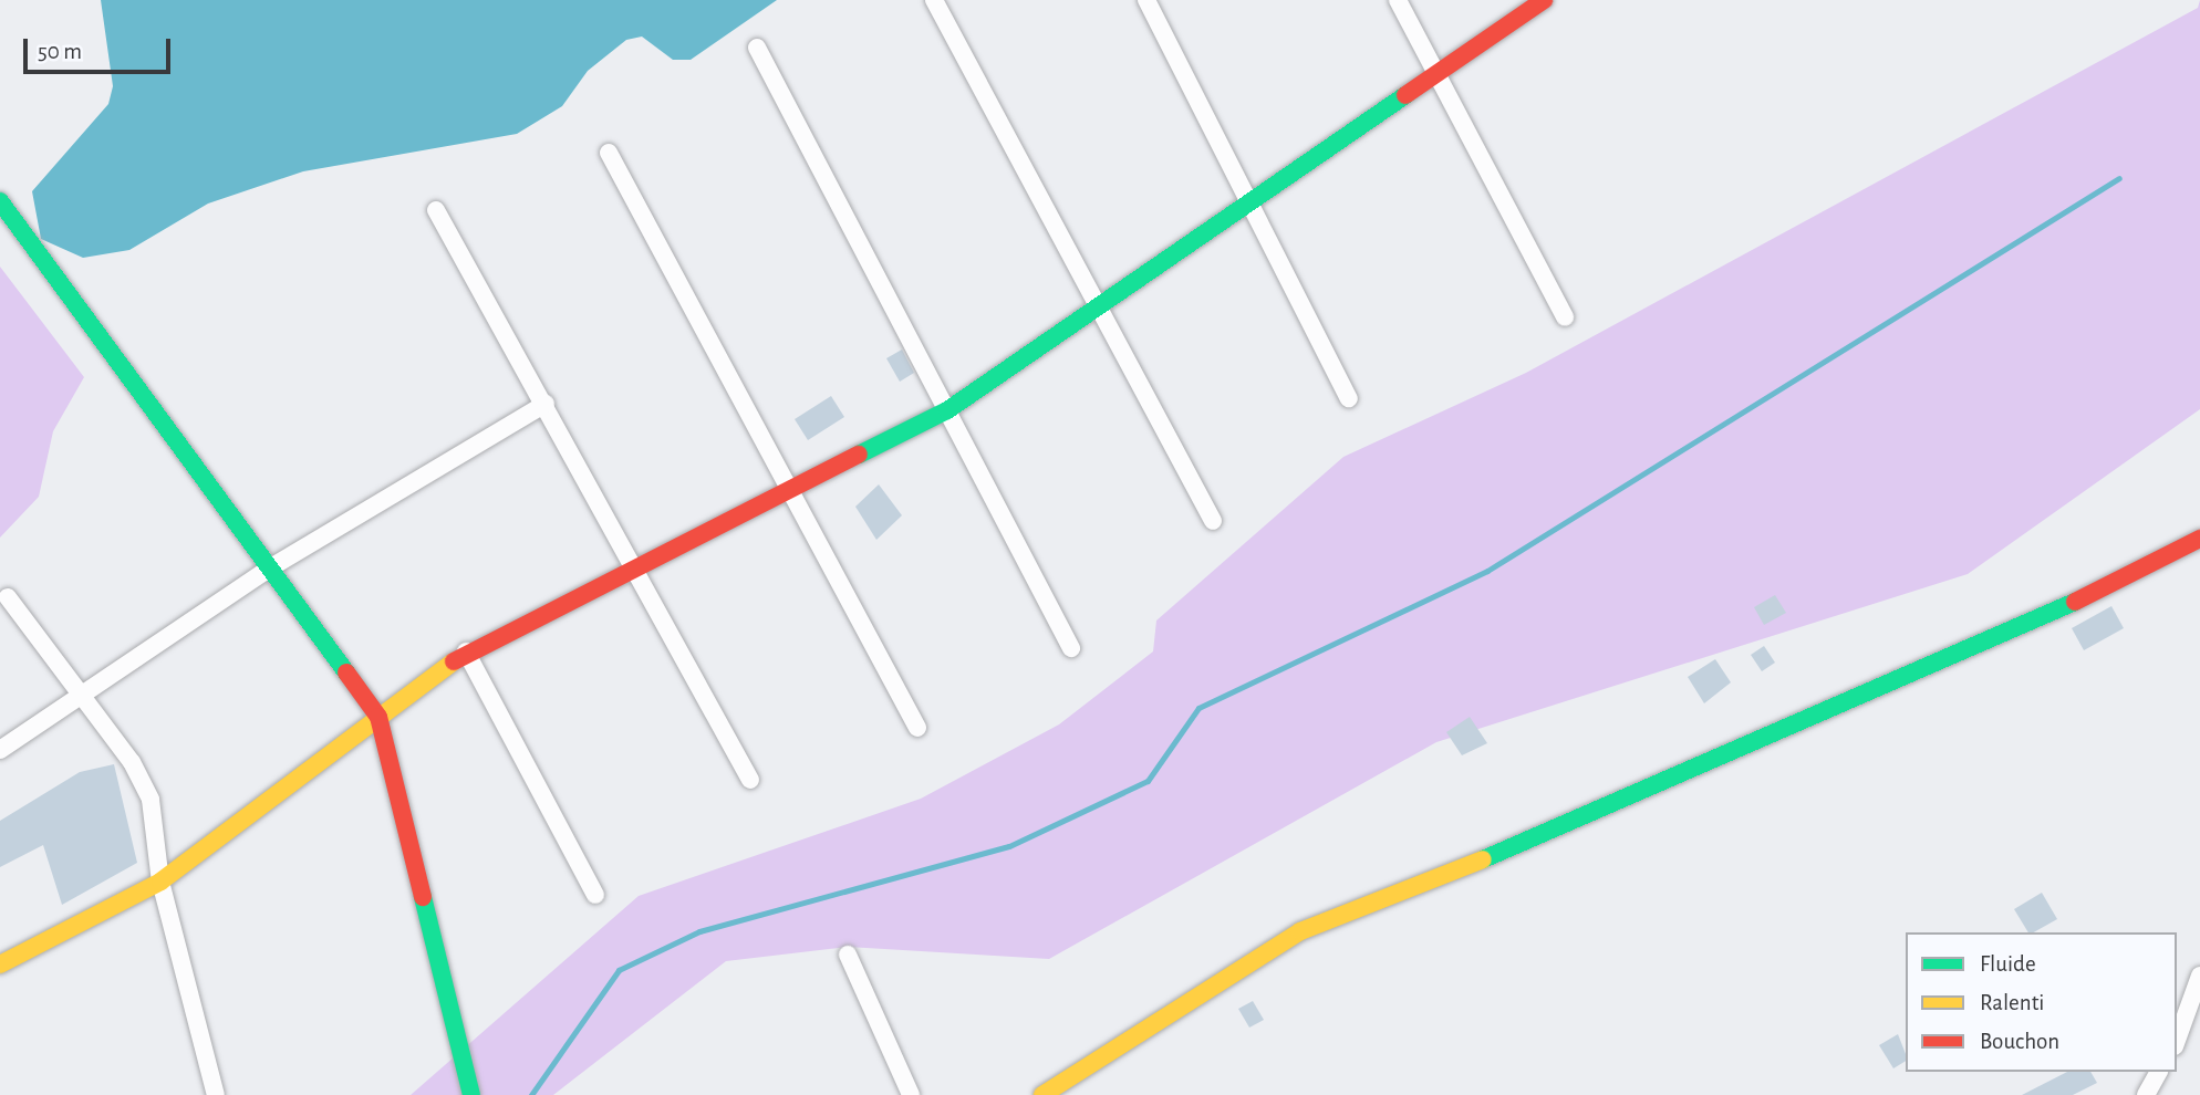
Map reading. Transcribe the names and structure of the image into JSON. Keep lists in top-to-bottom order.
{
  "legend": ["Fluide", "Ralenti", "Bouchon"],
  "scale_bar": "50 m"
}
